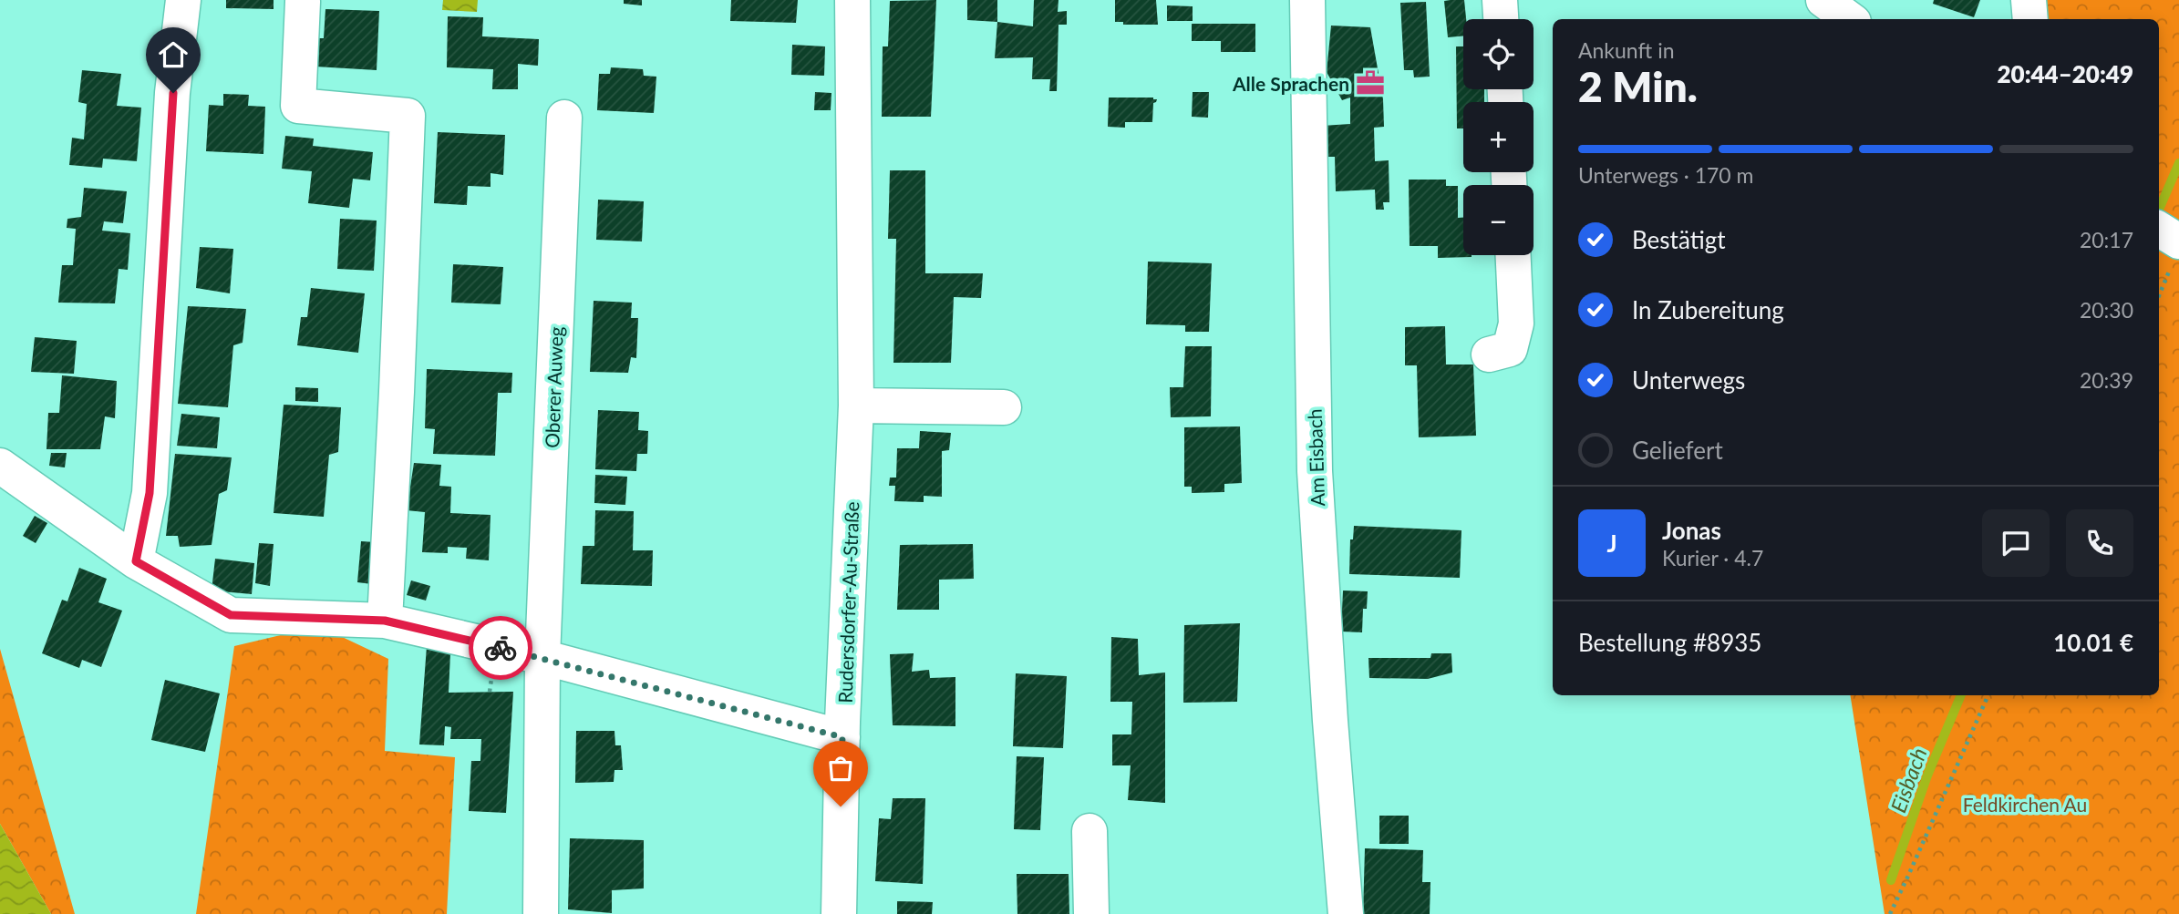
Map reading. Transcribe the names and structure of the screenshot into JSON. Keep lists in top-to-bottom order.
{
  "streets": {
    "street": ["Oberer Auweg", "Am Eisbach", "Rudersdorfer-Au-Straße"]
  },
  "water": ["Eisbach"],
  "parks": ["Feldkirchen Au"],
  "places": {
    "office": ["Alle Sprachen"]
  },
  "page": {
    "map_buttons": ["+", "−"],
    "heading": ["2 Min.", "Ankunft in", "20:44–20:49"],
    "panel": [
      "Jonas",
      "Kurier · 4.7",
      "Bestellung #8935",
      "10.01 €"
    ],
    "bar": "Unterwegs · 170 m",
    "list": [
      ["Bestätigt", "20:17"],
      ["In Zubereitung", "20:30"],
      ["Unterwegs", "20:39"],
      "Geliefert"
    ],
    "round": "J"
  }
}
